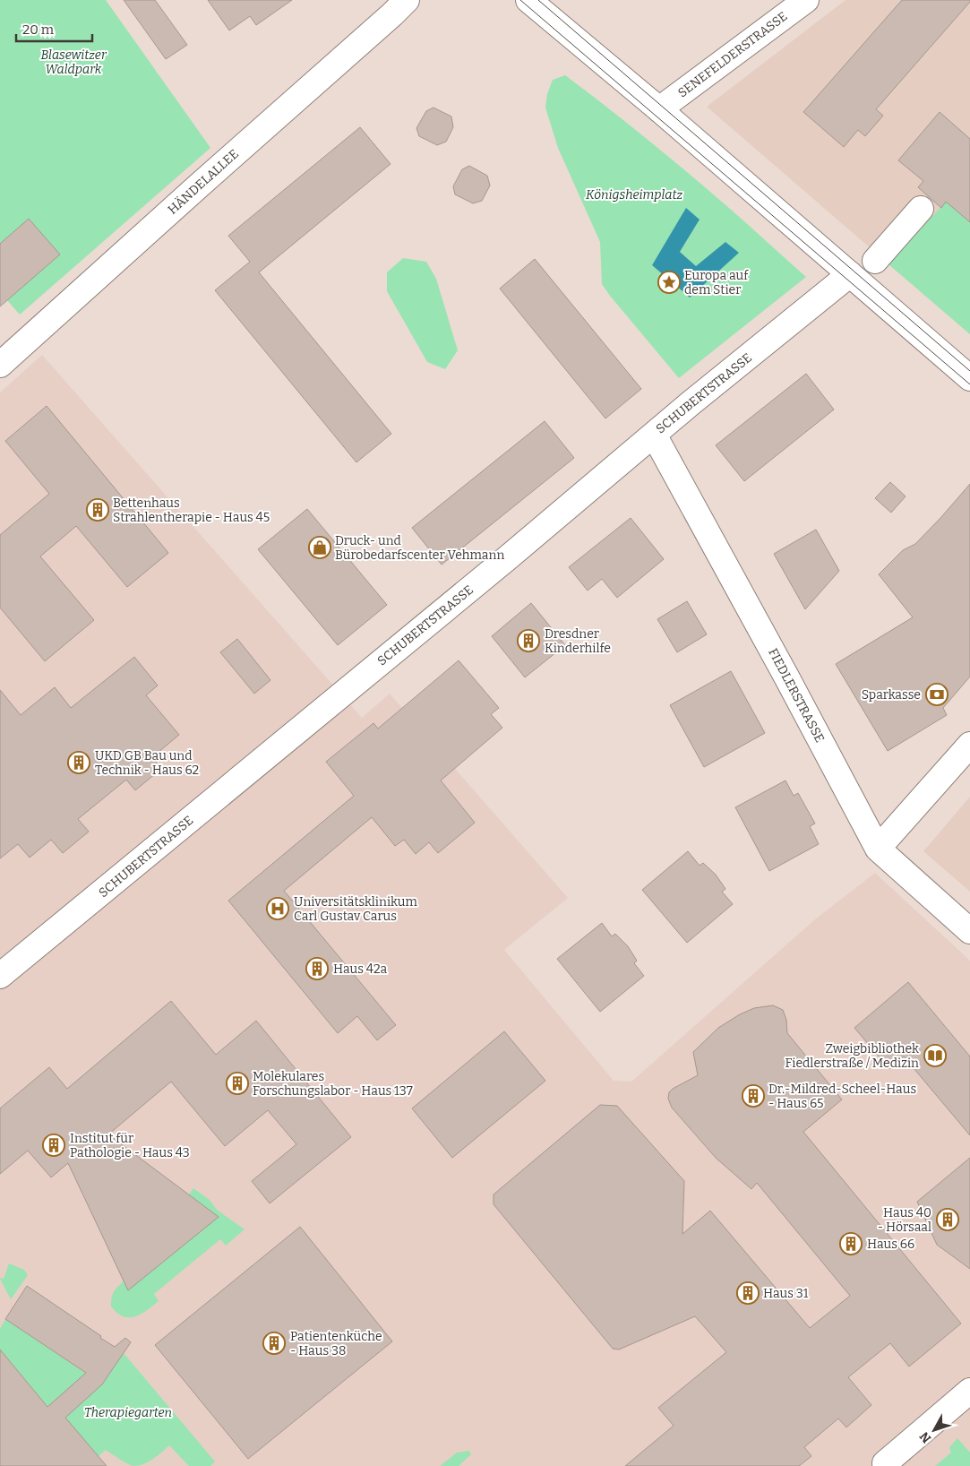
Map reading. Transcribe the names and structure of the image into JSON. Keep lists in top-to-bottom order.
{
  "streets": {
    "street": [
      "SENEFELDERSTRASSE",
      "HÄNDELALLEE",
      "SCHUBERTSTRASSE",
      "FIEDLERSTRASSE"
    ]
  },
  "crossings": [
    ["SCHUBERTSTRASSE", "FIEDLERSTRASSE"]
  ],
  "parks": ["Blasewitzer Waldpark", "Königsheimplatz", "Therapiegarten"],
  "places": {
    "place": ["Europa auf dem Stier"],
    "building": [
      "Bettenhaus Strahlentherapie - Haus 45",
      "Dresdner Kinderhilfe",
      "UKD GB Bau und Technik - Haus 62",
      "Haus 42a",
      "Molekulares Forschungslabor - Haus 137",
      "Dr.-Mildred-Scheel-Haus - Haus 65",
      "Institut für Pathologie - Haus 43",
      "Haus 40 - Hörsaal",
      "Haus 66",
      "Haus 31",
      "Patientenküche - Haus 38"
    ],
    "shop": ["Druck- und Bürobedarfscenter Vehmann"],
    "bank": ["Sparkasse"],
    "hospital": ["Universitätsklinikum Carl Gustav Carus"],
    "library": ["Zweigbibliothek Fiedlerstraße / Medizin"]
  },
  "scale_bar": "20 m",
  "north": "bottom left"
}
